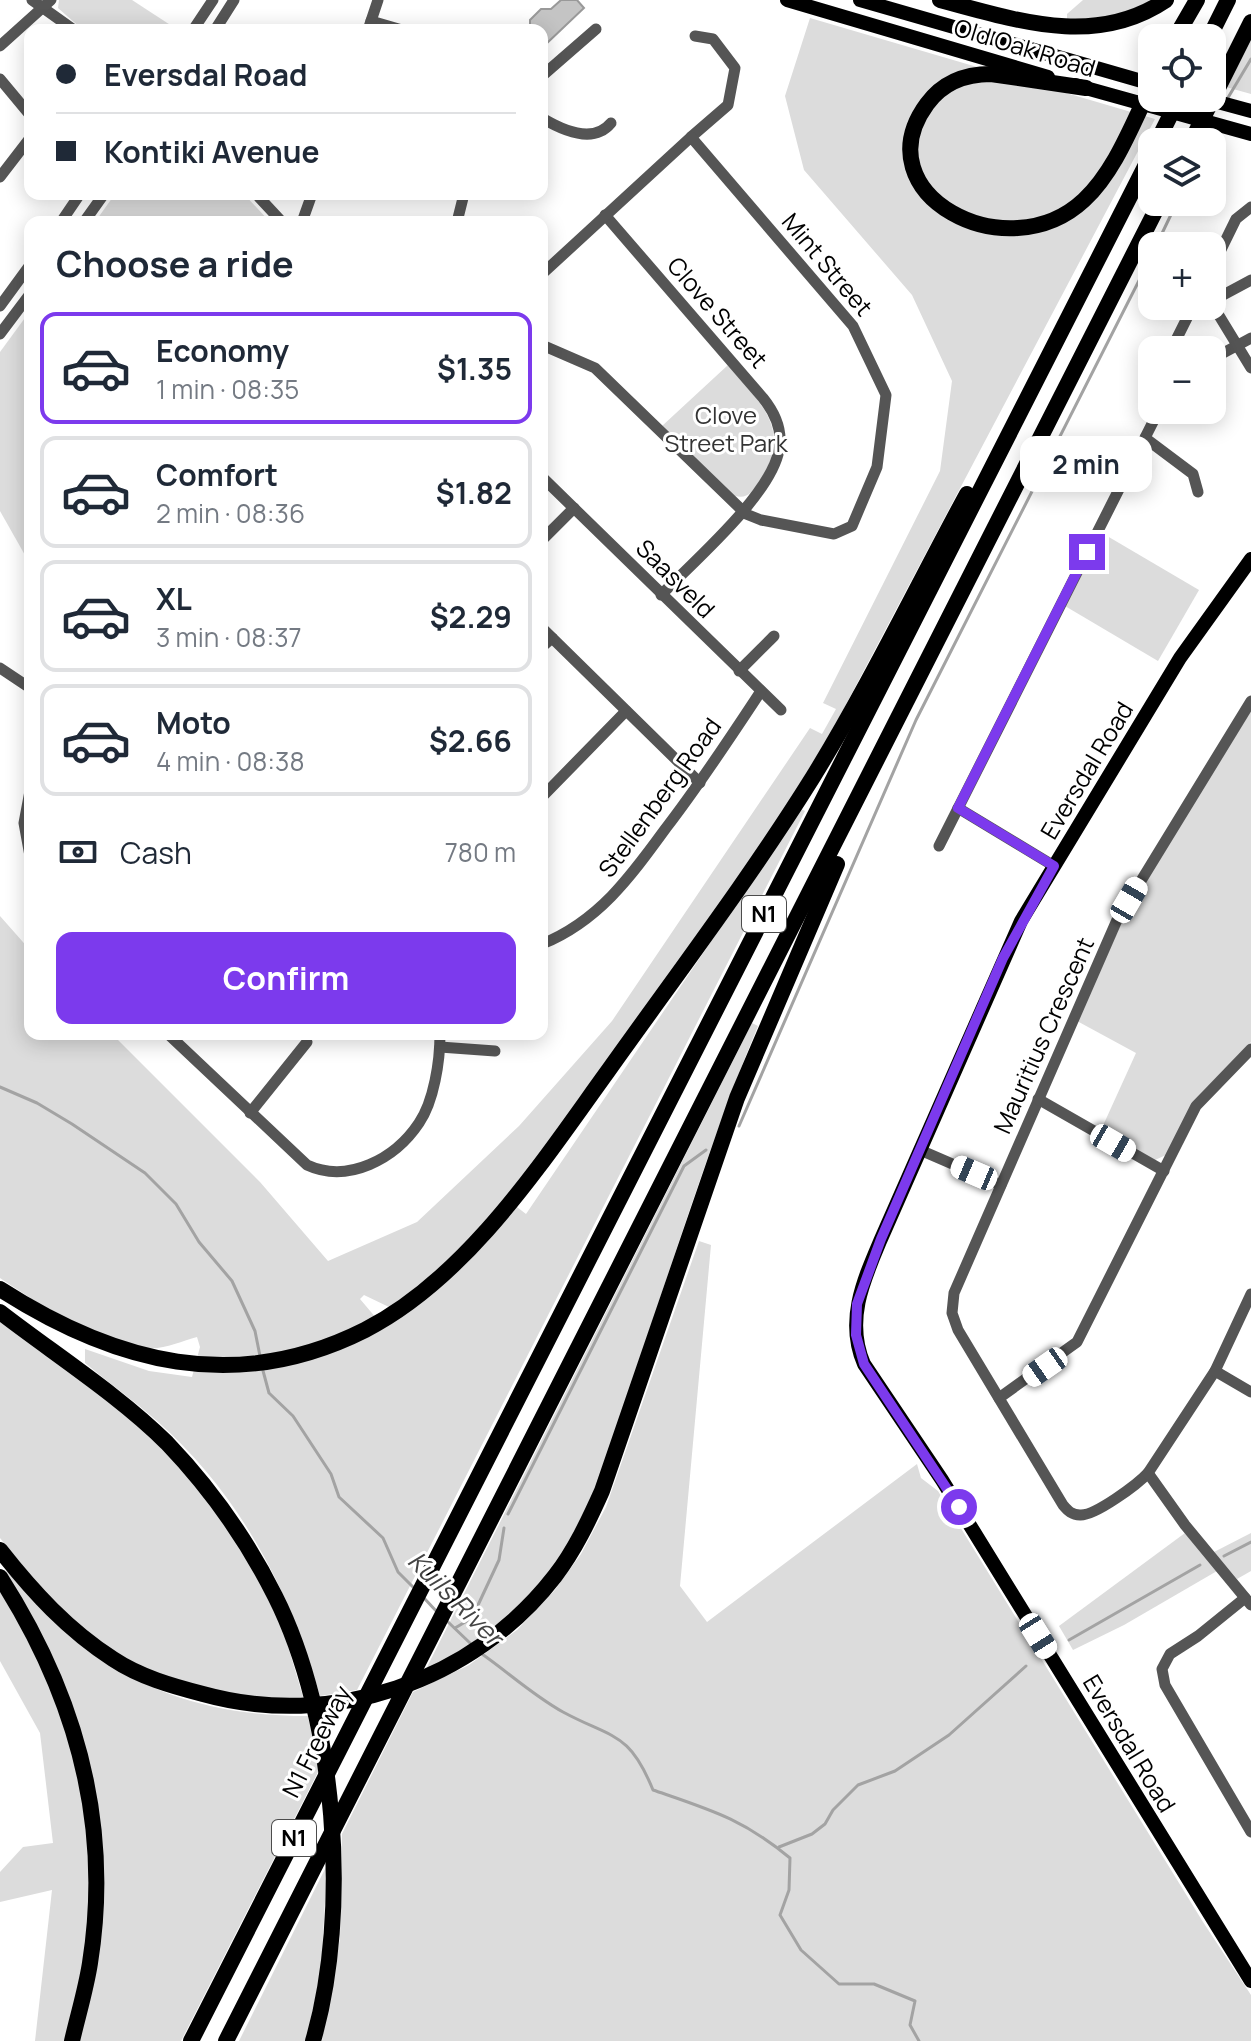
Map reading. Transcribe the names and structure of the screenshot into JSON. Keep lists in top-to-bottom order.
{
  "streets": {
    "highway": ["N1", "N1 Freeway"],
    "main road": ["Old Oak Road", "Eversdal Road"],
    "street": [
      "Mint Street",
      "Clove Street",
      "Saasveld",
      "Stellenberg Road",
      "Mauritius Crescent"
    ]
  },
  "crossings": [
    ["Mint Street", "Clove Street"],
    ["Clove Street", "Saasveld"],
    ["Saasveld", "Stellenberg Road"],
    ["N1", "N1 Freeway"]
  ],
  "water": ["Kuils River"],
  "parks": ["Clove Street Park"],
  "page": {
    "map_buttons": ["+", "−"],
    "banner": ["Eversdal Road", "Kontiki Avenue"],
    "heading": "Choose a ride",
    "list": [
      {
        "name": "Economy",
        "note": "1 min · 08:35",
        "value": "$1.35"
      },
      {
        "name": "Comfort",
        "note": "2 min · 08:36",
        "value": "$1.82"
      },
      {
        "name": "XL",
        "note": "3 min · 08:37",
        "value": "$2.29"
      },
      {
        "name": "Moto",
        "note": "4 min · 08:38",
        "value": "$2.66"
      }
    ],
    "bubble": "2 min",
    "pay": ["Cash", "780 m"],
    "buttons": "Confirm"
  }
}
